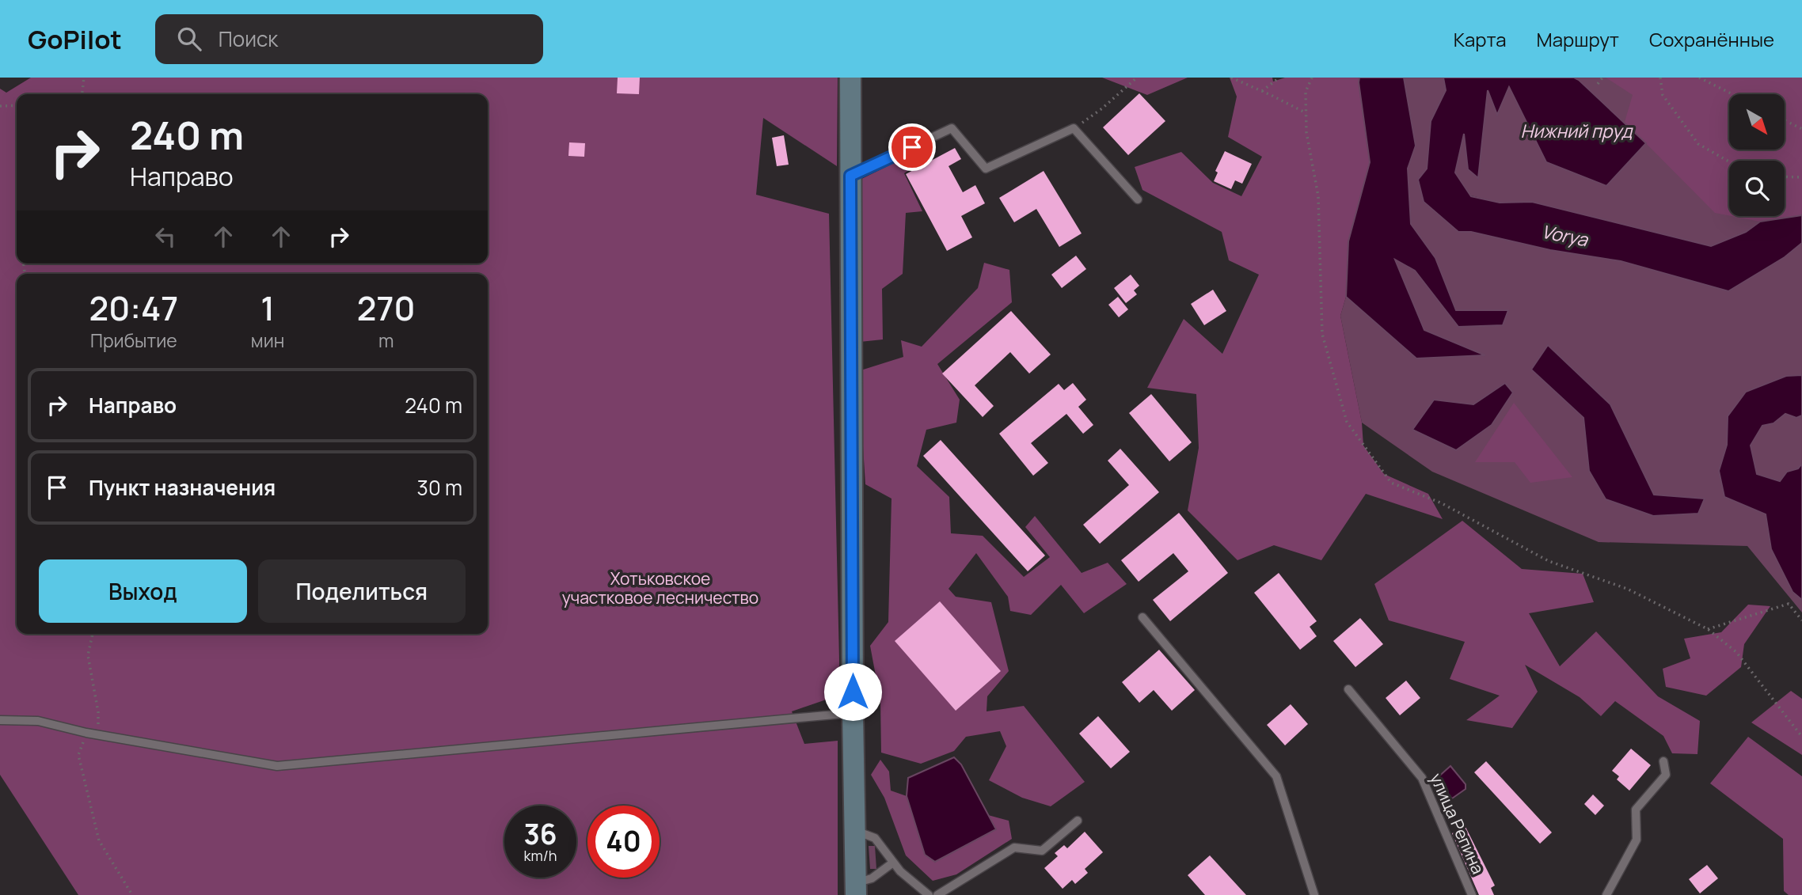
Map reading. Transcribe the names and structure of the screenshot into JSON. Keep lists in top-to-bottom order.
{
  "streets": {
    "lane": ["улица Репина"]
  },
  "water": ["Нижний пруд", "Vorya"],
  "parks": ["Хотьковское участковое лесничество"],
  "north": "bottom right",
  "page": {
    "header": "GoPilot",
    "search": "Поиск",
    "nav": ["Карта", "Маршрут", "Сохранённые"],
    "turn": ["240 m", "Направо"],
    "eta": [
      "20:47",
      "Прибытие",
      "1",
      "мин",
      "270",
      "m"
    ],
    "list": [
      {
        "name": "Направо",
        "value": "240 m"
      },
      {
        "name": "Пункт назначения",
        "value": "30 m"
      }
    ],
    "buttons": ["Выход", "Поделиться"],
    "speed": "36 km/h",
    "limit": "40"
  }
}
